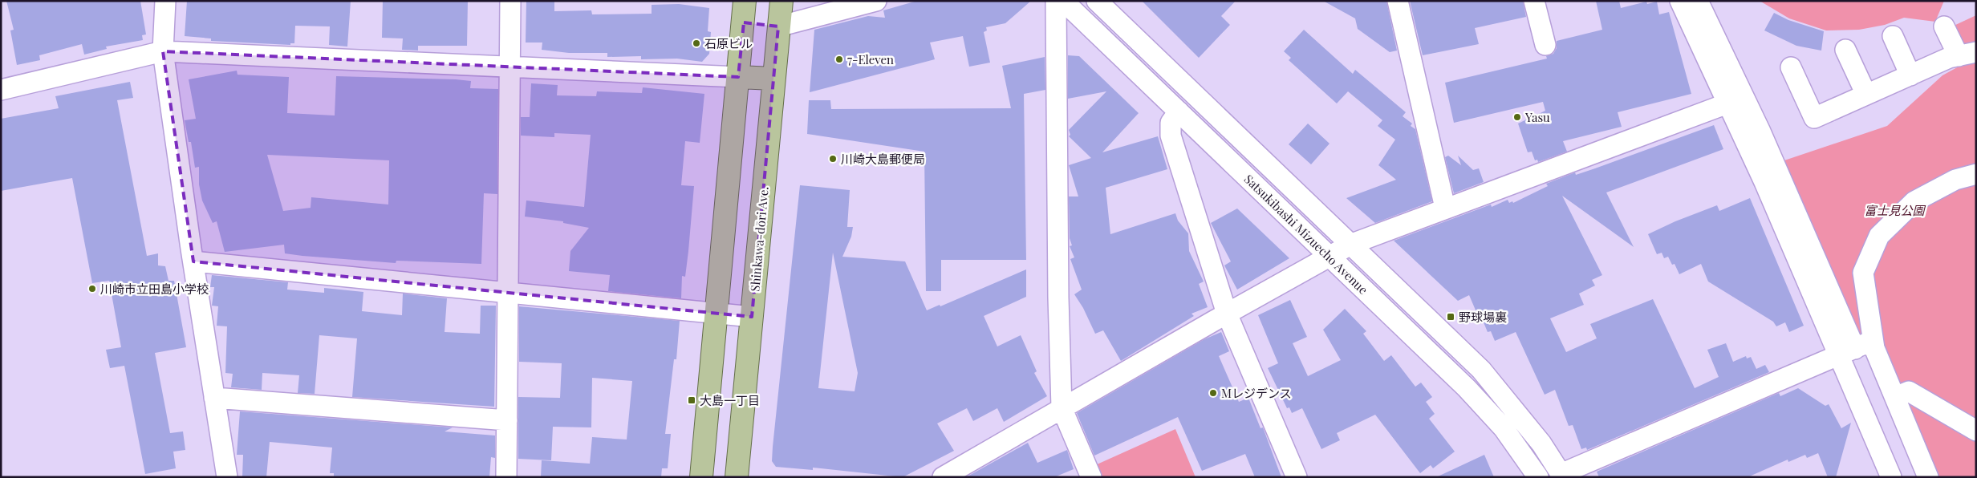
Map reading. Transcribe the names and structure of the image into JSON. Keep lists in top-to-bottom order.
{
  "streets": {
    "main road": ["Shinkawa-dōri Ave."],
    "street": ["Satsukibashi Mizuecho Avenue"]
  },
  "parks": ["富士見公園"],
  "places": {
    "other": [
      "石原ビル",
      "7-Eleven",
      "Yasu",
      "川崎大島郵便局",
      "川崎市立田島小学校",
      "Mレジデンス"
    ],
    "transit": ["野球場裏", "大島一丁目"]
  }
}
